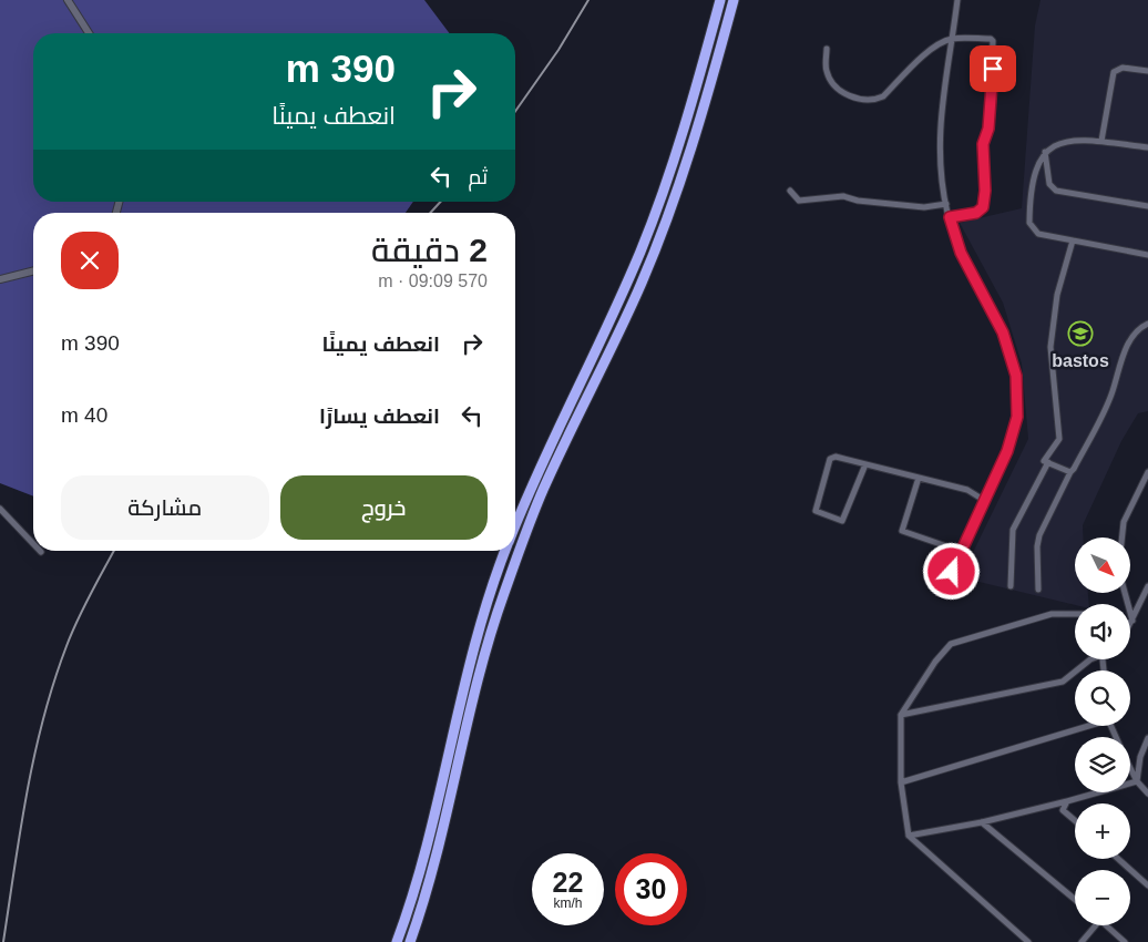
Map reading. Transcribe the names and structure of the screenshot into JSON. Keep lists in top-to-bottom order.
{
  "places": {
    "school or university": ["bastos"]
  },
  "north": "bottom right",
  "page": {
    "turn": ["390 m", "انعطف يمينًا"],
    "then": "ثم",
    "heading": ["2 دقيقة", "570 m · 09:09"],
    "list": [
      {
        "name": "انعطف يمينًا",
        "value": "390 m"
      },
      {
        "name": "انعطف يسارًا",
        "value": "40 m"
      }
    ],
    "buttons": ["خروج", "مشاركة"],
    "map_buttons": ["+", "−"],
    "speed": "22 km/h",
    "limit": "30"
  }
}
